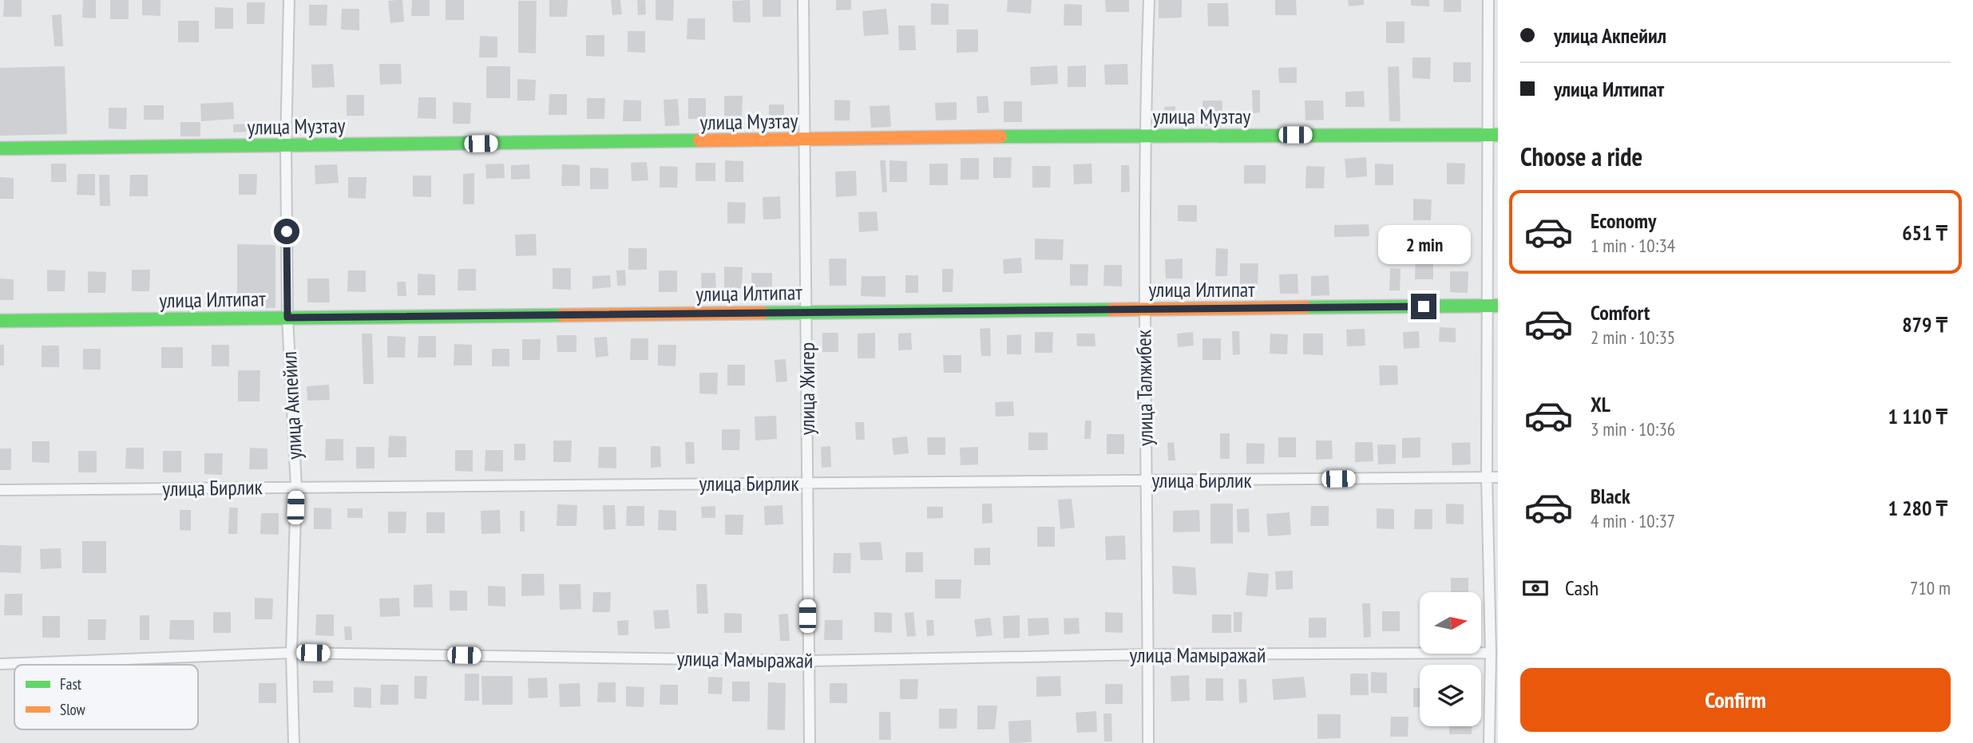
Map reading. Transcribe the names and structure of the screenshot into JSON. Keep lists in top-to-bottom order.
{
  "streets": {
    "street": [
      "улица Музтау",
      "улица Илтипат",
      "улица Талжибек",
      "улица Жигер",
      "улица Акпейил",
      "улица Бирлик",
      "улица Мамыражай"
    ]
  },
  "crossings": [
    ["улица Музтау", "улица Талжибек"],
    ["улица Музтау", "улица Жигер"],
    ["улица Музтау", "улица Акпейил"],
    ["улица Илтипат", "улица Талжибек"],
    ["улица Илтипат", "улица Жигер"],
    ["улица Илтипат", "улица Акпейил"],
    ["улица Талжибек", "улица Бирлик"],
    ["улица Талжибек", "улица Мамыражай"],
    ["улица Жигер", "улица Бирлик"],
    ["улица Жигер", "улица Мамыражай"],
    ["улица Акпейил", "улица Бирлик"],
    ["улица Акпейил", "улица Мамыражай"]
  ],
  "legend": ["Fast", "Slow"],
  "north": "right",
  "page": {
    "banner": ["улица Акпейил", "улица Илтипат"],
    "heading": "Choose a ride",
    "list": [
      {
        "name": "Economy",
        "note": "1 min · 10:34",
        "value": "651 ₸"
      },
      {
        "name": "Comfort",
        "note": "2 min · 10:35",
        "value": "879 ₸"
      },
      {
        "name": "XL",
        "note": "3 min · 10:36",
        "value": "1 110 ₸"
      },
      {
        "name": "Black",
        "note": "4 min · 10:37",
        "value": "1 280 ₸"
      }
    ],
    "bubble": "2 min",
    "pay": ["Cash", "710 m"],
    "buttons": "Confirm"
  }
}
